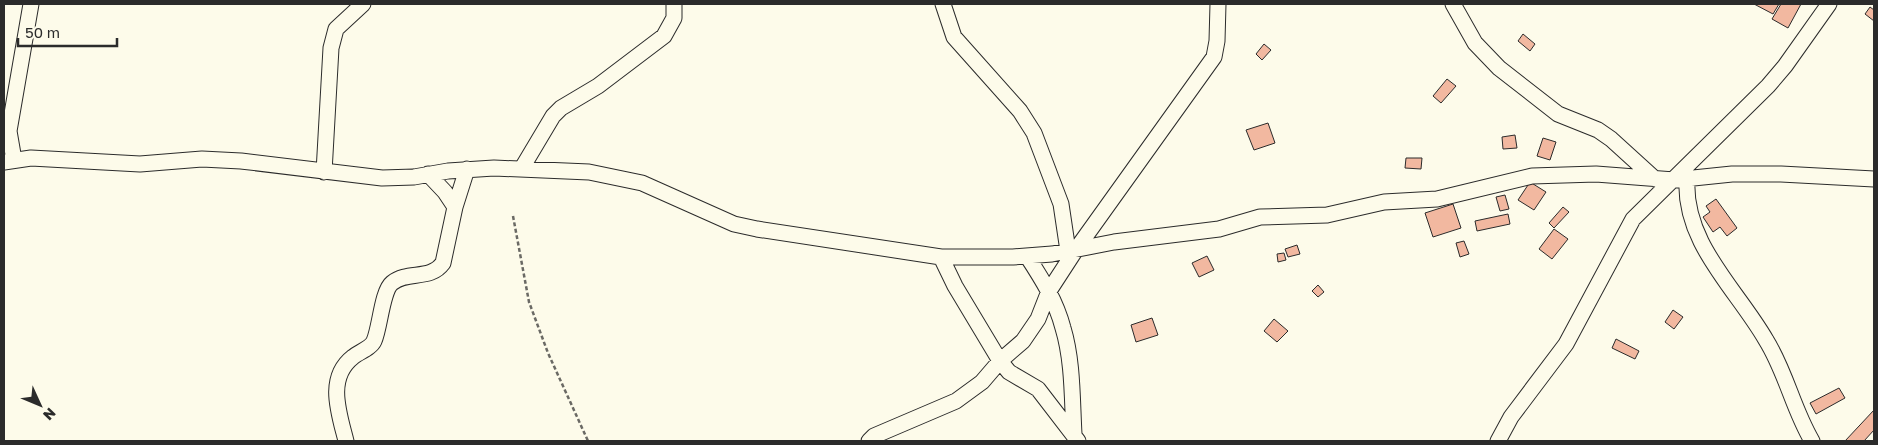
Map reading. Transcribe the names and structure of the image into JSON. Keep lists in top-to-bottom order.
{
  "scale_bar": "50 m",
  "north": "bottom right"
}
